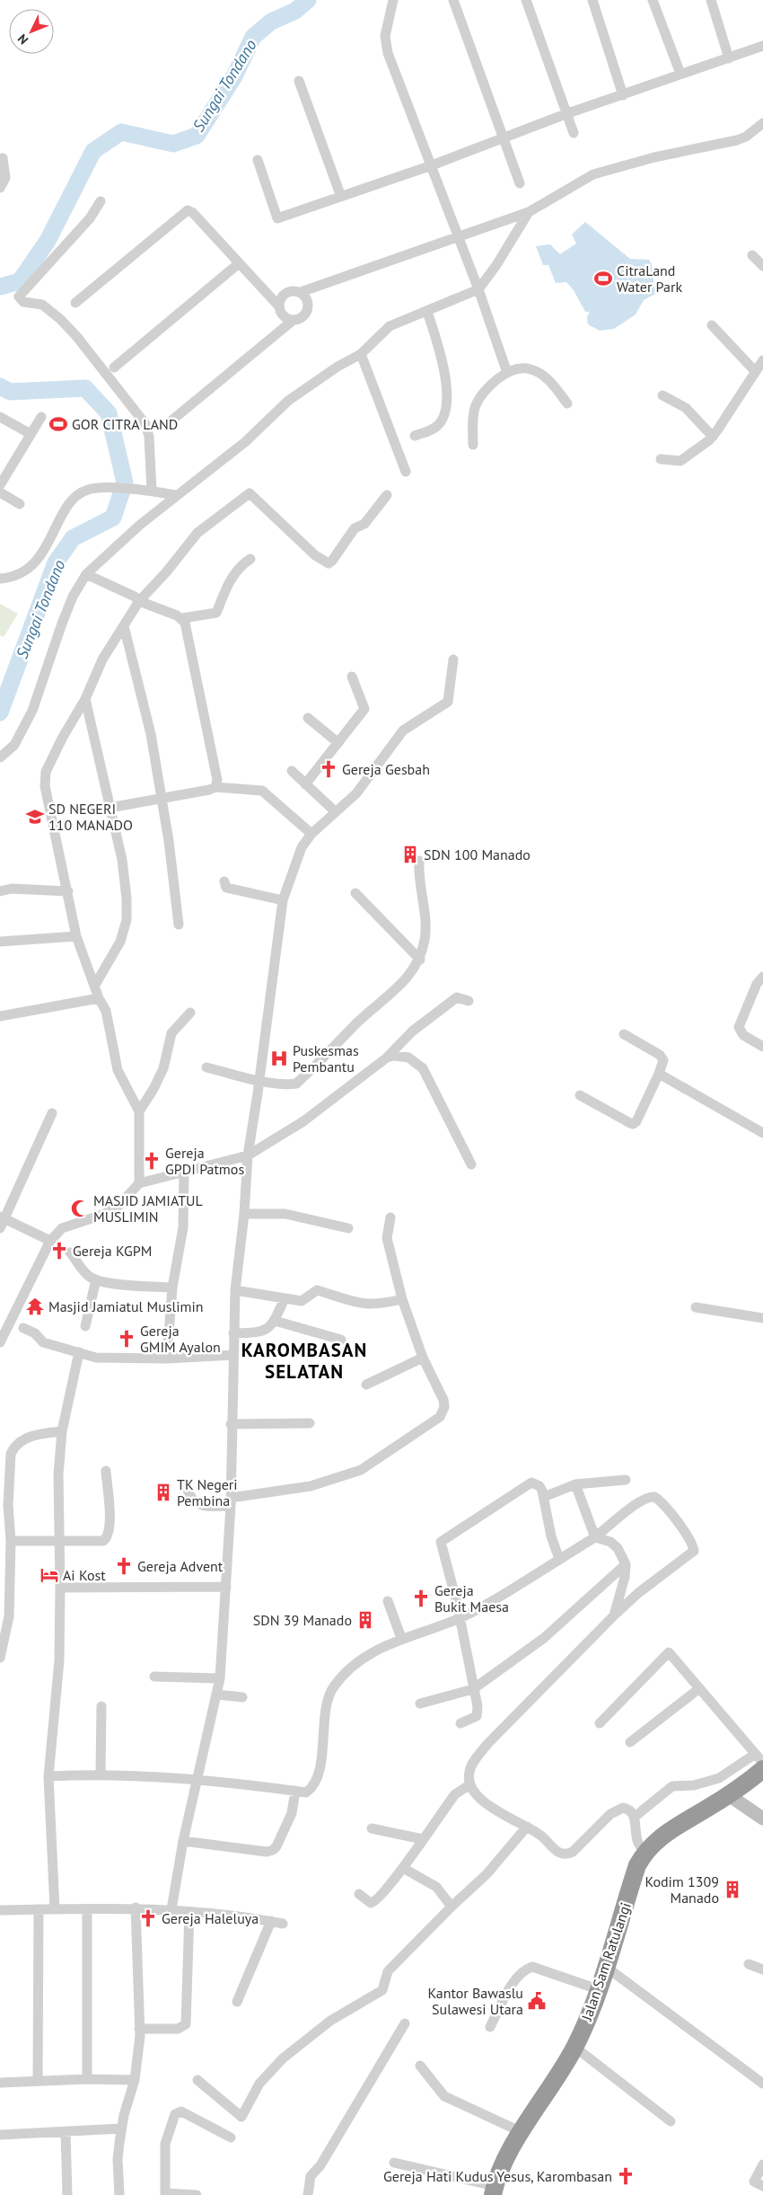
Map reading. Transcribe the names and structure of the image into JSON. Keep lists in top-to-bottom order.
{
  "streets": {
    "highway": ["Jalan Sam Ratulangi"]
  },
  "districts": ["KAROMBASAN SELATAN"],
  "water": ["Sungai Tondano"],
  "places": {
    "sports": ["CitraLand Water Park", "GOR CITRA LAND"],
    "church": [
      "Gereja Gesbah",
      "Gereja GPDI Patmos",
      "Gereja KGPM",
      "Gereja GMIM Ayalon",
      "Gereja Advent",
      "Gereja Bukit Maesa",
      "Gereja Haleluya",
      "Gereja Hati Kudus Yesus, Karombasan"
    ],
    "school or university": ["SD NEGERI 110 MANADO"],
    "building": [
      "SDN 100 Manado",
      "TK Negeri Pembina",
      "SDN 39 Manado",
      "Kodim 1309 Manado"
    ],
    "hospital": ["Puskesmas Pembantu"],
    "mosque": ["MASJID JAMIATUL MUSLIMIN"],
    "temple": ["Masjid Jamiatul Muslimin"],
    "hotel": ["Ai Kost"],
    "public building": ["Kantor Bawaslu Sulawesi Utara"]
  },
  "north": "bottom left"
}
